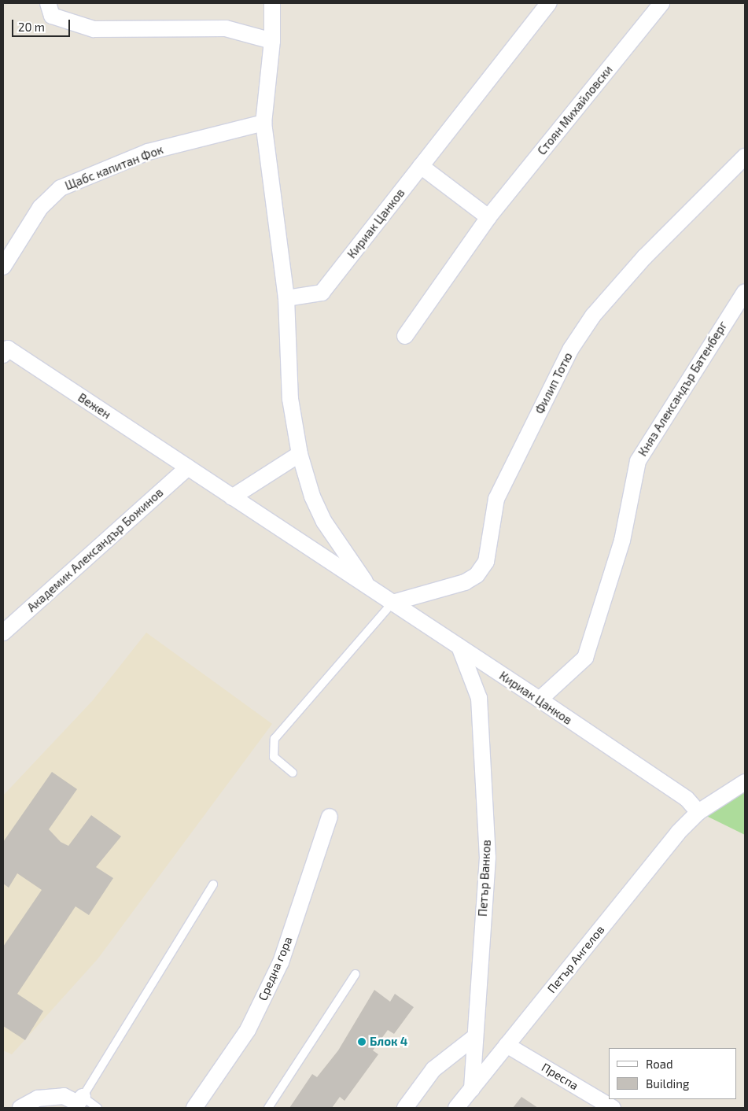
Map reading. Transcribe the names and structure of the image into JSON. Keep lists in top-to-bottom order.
{
  "streets": {
    "street": [
      "Стоян Михайловски",
      "Щабс капитан Фок",
      "Кириак Цанков",
      "Филип Тотю",
      "Княз Александър Батенберг",
      "Вежен",
      "Академик Александър Божинов",
      "Петър Ванков",
      "Петър Ангелов",
      "Средна гора",
      "Преспа"
    ]
  },
  "crossings": [
    ["Кириак Цанков", "Филип Тотю"],
    ["Кириак Цанков", "Княз Александър Батенберг"],
    ["Кириак Цанков", "Вежен"],
    ["Кириак Цанков", "Академик Александър Божинов"],
    ["Кириак Цанков", "Петър Ванков"],
    ["Кириак Цанков", "Петър Ангелов"],
    ["Вежен", "Академик Александър Божинов"],
    ["Петър Ванков", "Петър Ангелов"],
    ["Петър Ангелов", "Преспа"]
  ],
  "places": ["Блок 4"],
  "legend": ["Road", "Building"],
  "scale_bar": "20 m"
}
